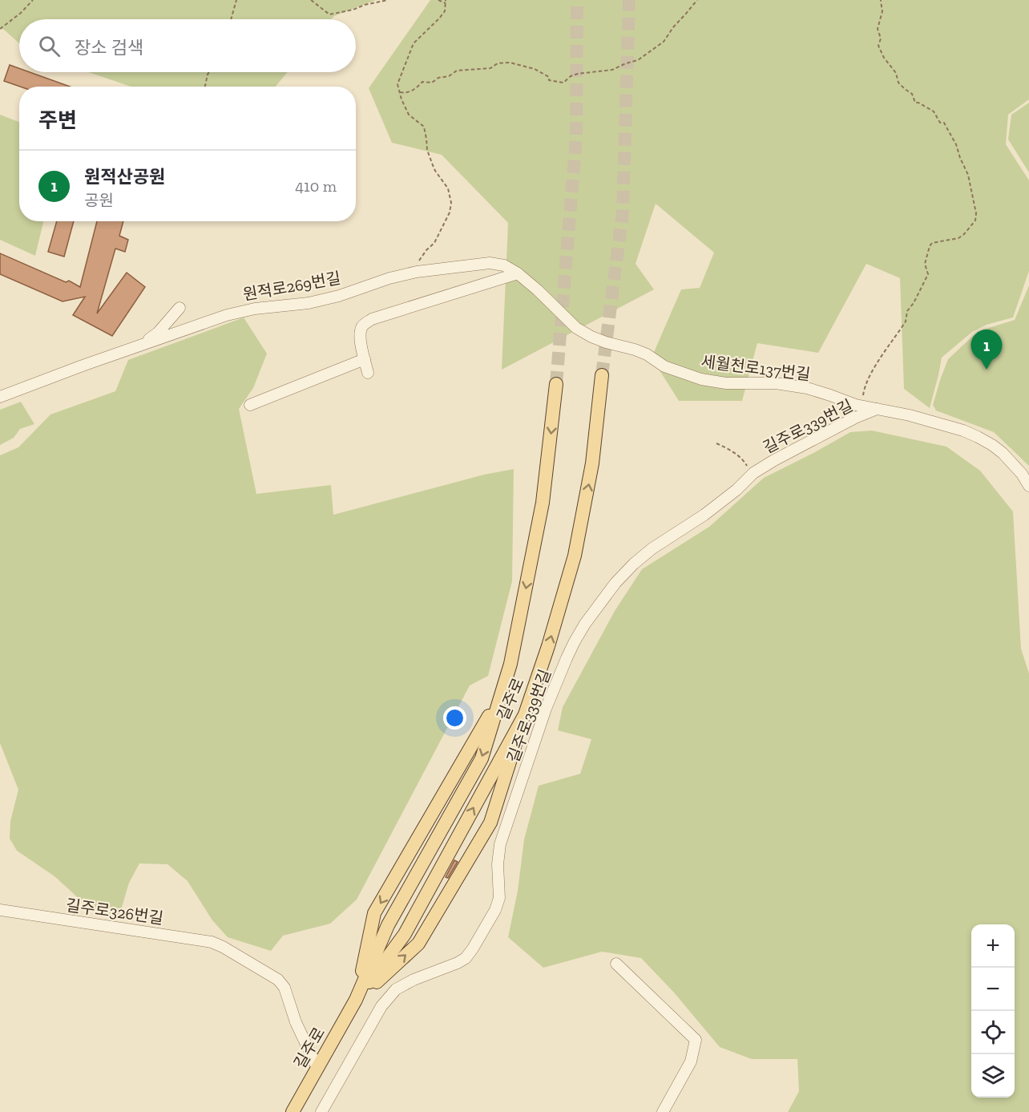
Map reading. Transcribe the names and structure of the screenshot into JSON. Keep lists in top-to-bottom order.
{
  "streets": {
    "main road": ["길주로"],
    "street": [
      "원적로269번길",
      "세월천로137번길",
      "길주로339번길",
      "길주로326번길"
    ]
  },
  "crossings": [
    ["원적로269번길", "세월천로137번길"],
    ["세월천로137번길", "길주로339번길"],
    ["길주로", "길주로326번길"]
  ],
  "page": {
    "search": "장소 검색",
    "heading": "주변",
    "list": [
      {
        "mark": "1",
        "name": "원적산공원",
        "note": "공원",
        "value": "410 m"
      }
    ],
    "pins": "1",
    "map_buttons": ["+", "−"]
  }
}
